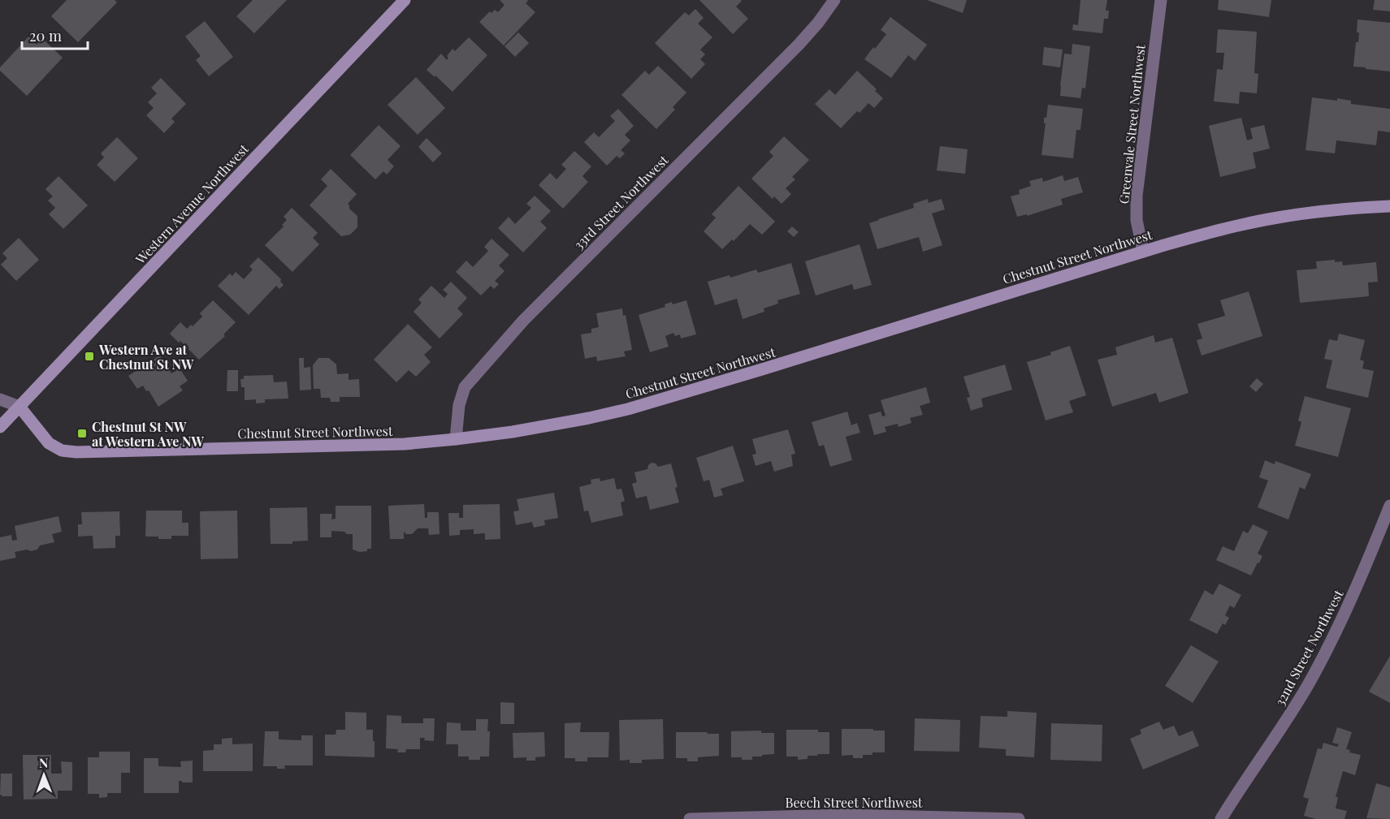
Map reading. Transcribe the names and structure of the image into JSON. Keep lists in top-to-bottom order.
{
  "streets": {
    "street": [
      "Greenvale Street Northwest",
      "33rd Street Northwest",
      "Western Avenue Northwest",
      "Chestnut Street Northwest",
      "32nd Street Northwest",
      "Beech Street Northwest"
    ]
  },
  "crossings": [
    ["Greenvale Street Northwest", "Chestnut Street Northwest"],
    ["33rd Street Northwest", "Chestnut Street Northwest"],
    ["Western Avenue Northwest", "Chestnut Street Northwest"]
  ],
  "places": {
    "transit": ["Western Ave at Chestnut St NW", "Chestnut St NW at Western Ave NW"]
  },
  "scale_bar": "20 m",
  "north": "top"
}
